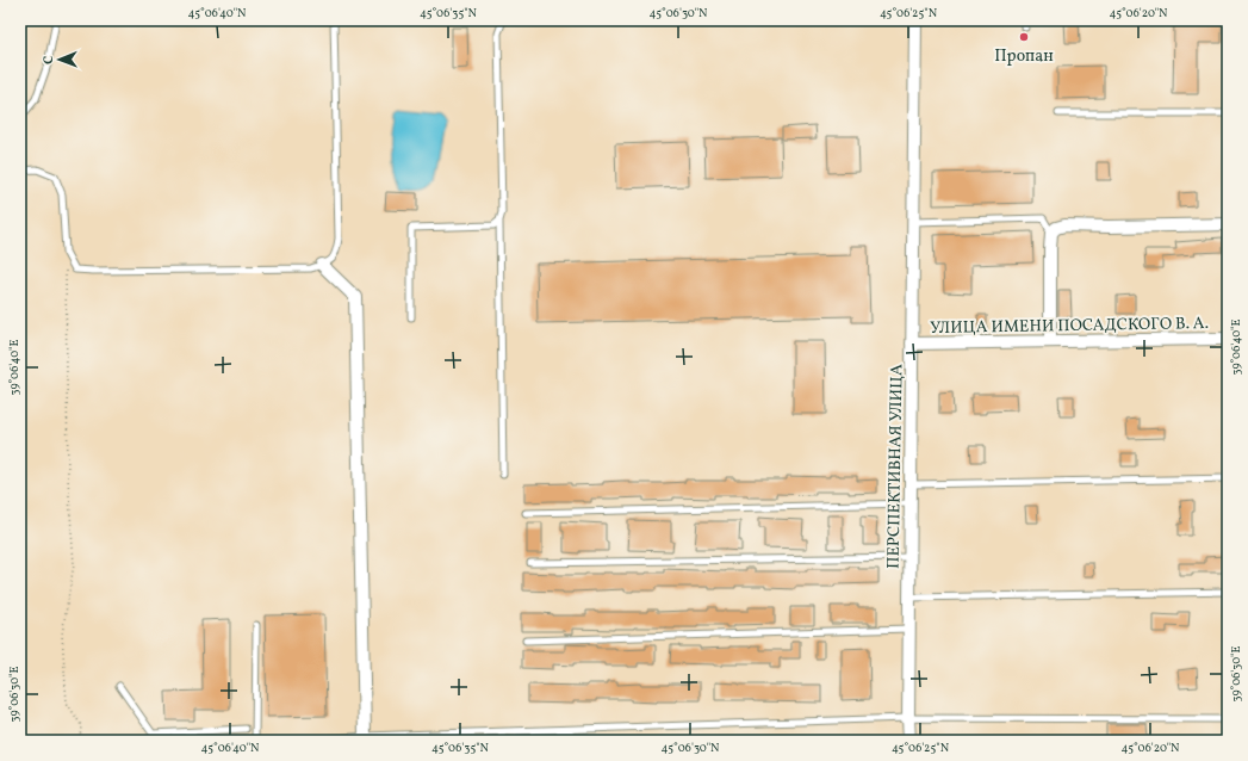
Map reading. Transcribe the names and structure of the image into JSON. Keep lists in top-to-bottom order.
{
  "streets": {
    "street": ["УЛИЦА ИМЕНИ ПОСАДСКОГО В. А.", "ПЕРСПЕКТИВНАЯ УЛИЦА"]
  },
  "crossings": [
    ["УЛИЦА ИМЕНИ ПОСАДСКОГО В. А.", "ПЕРСПЕКТИВНАЯ УЛИЦА"]
  ],
  "places": ["Пропан"],
  "north": "left",
  "coordinates": [
    "45°06'40\"N",
    "45°06'35\"N",
    "45°06'30\"N",
    "45°06'25\"N",
    "45°06'20\"N",
    "39°06'40\"E",
    "39°06'30\"E"
  ]
}
